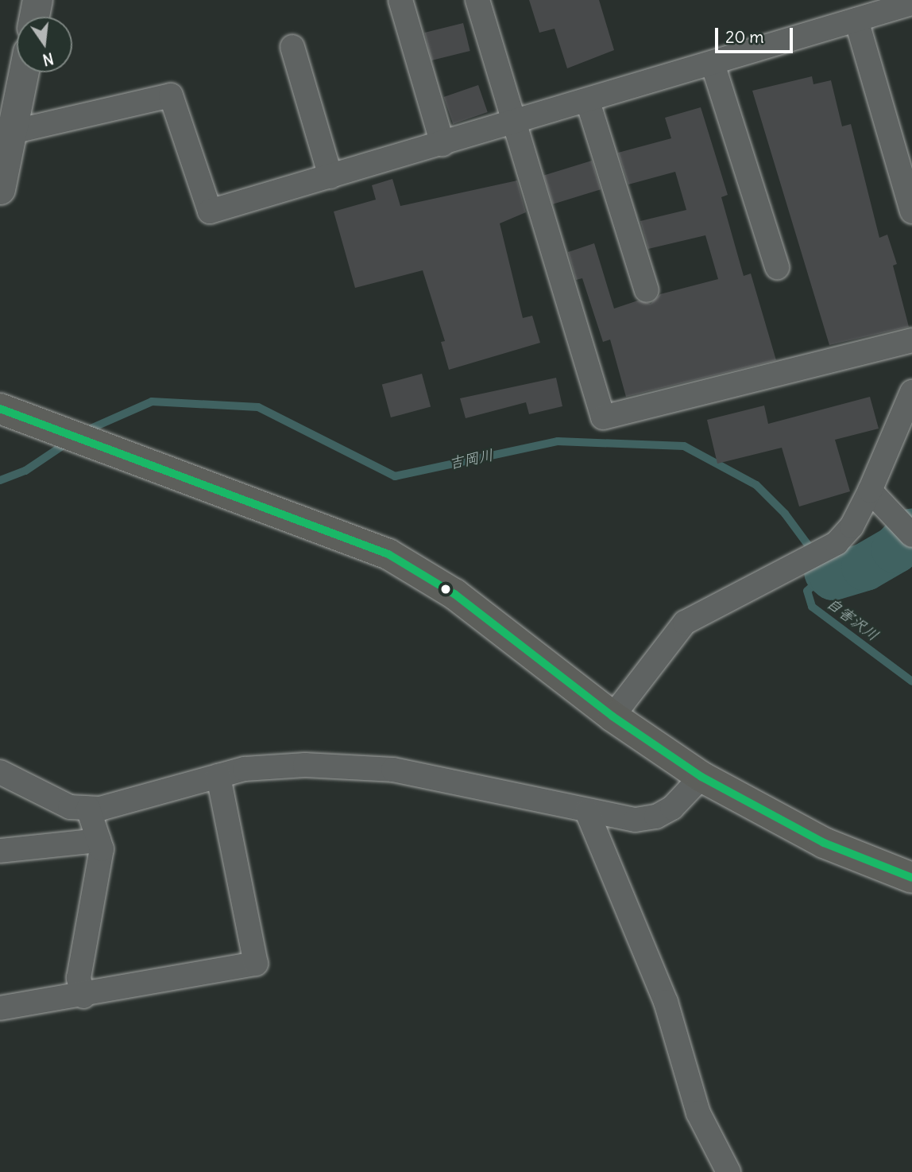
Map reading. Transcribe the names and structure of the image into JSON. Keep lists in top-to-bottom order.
{
  "water": ["吉岡川", "自害沢川"],
  "scale_bar": "20 m",
  "north": "bottom"
}
